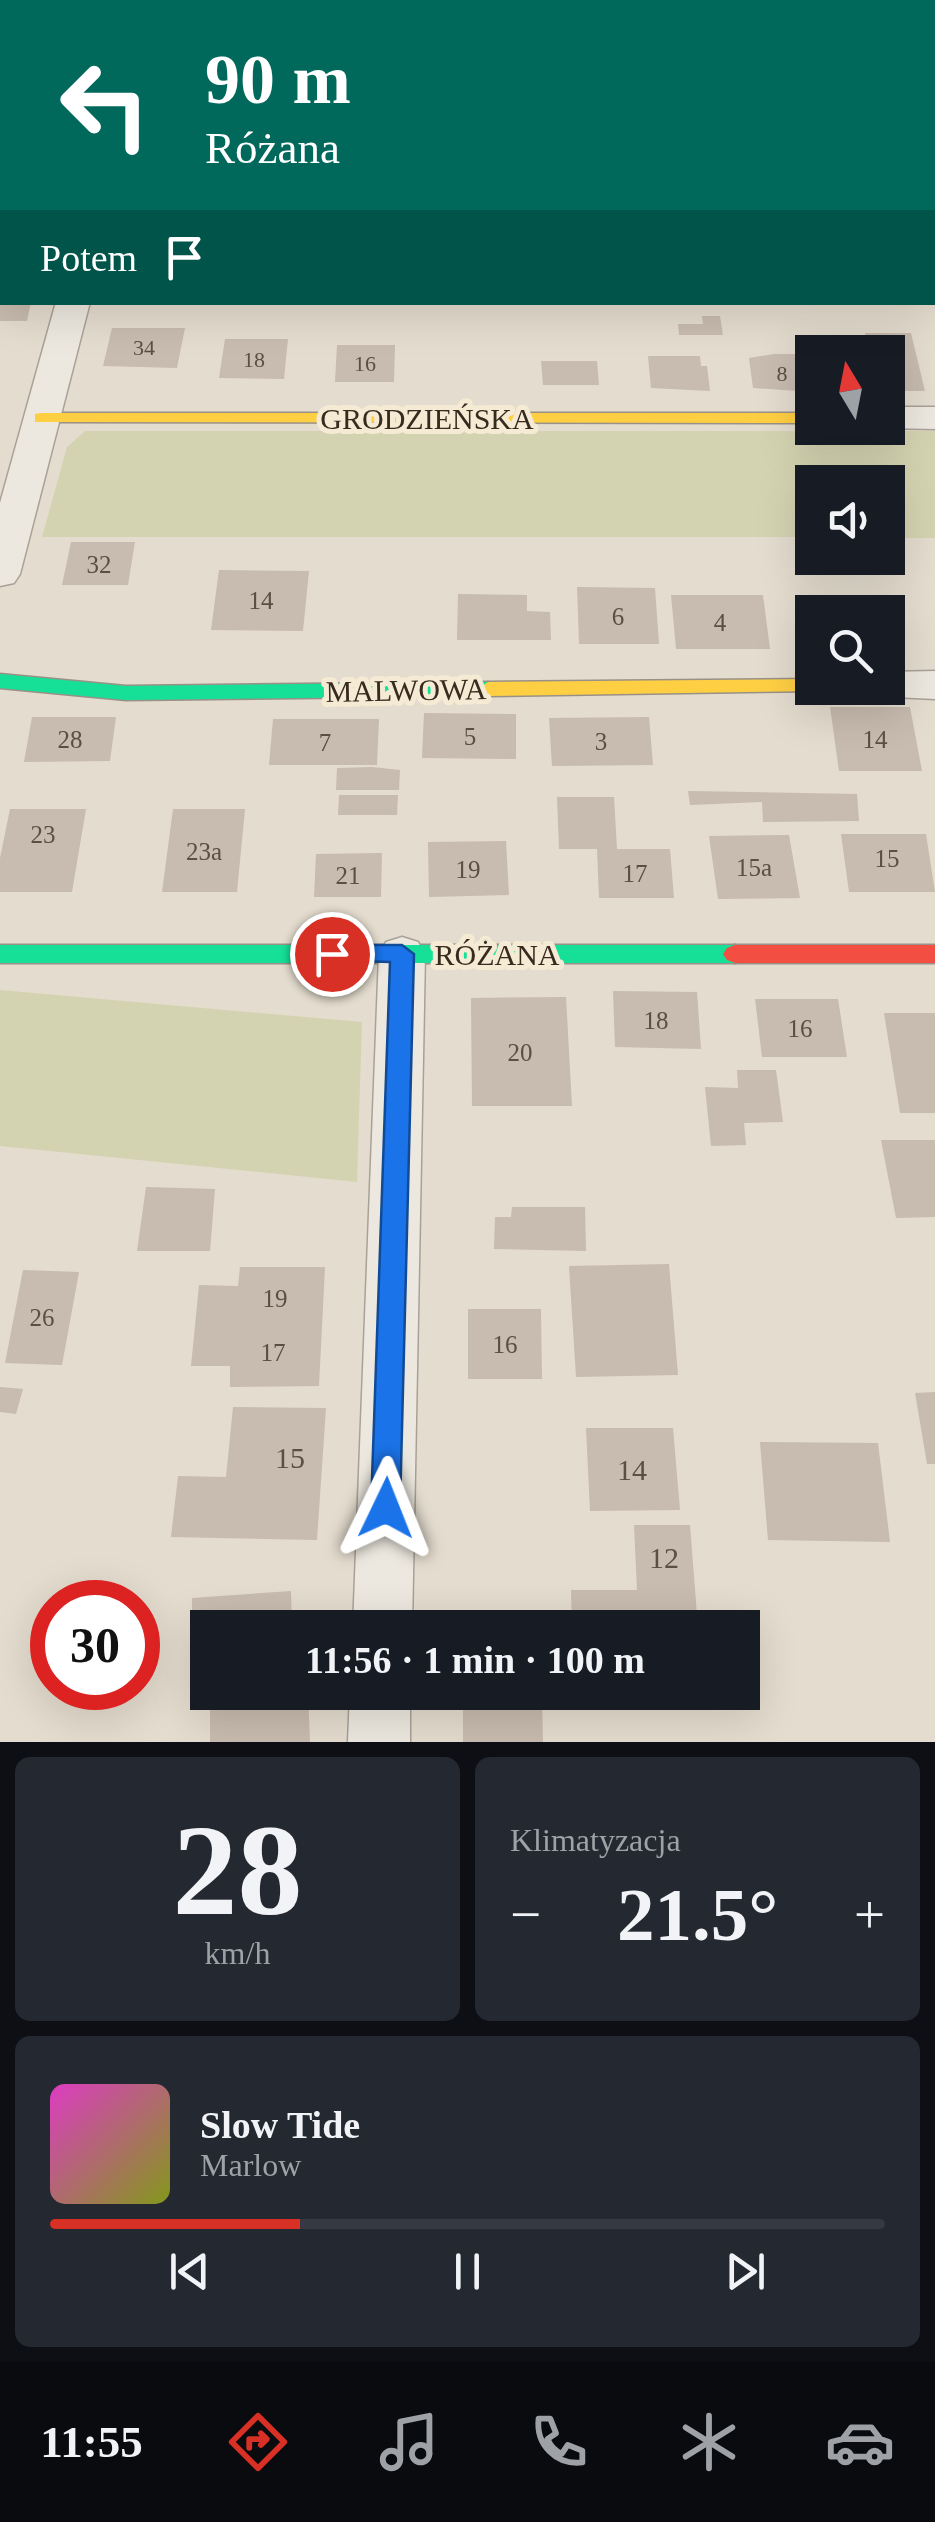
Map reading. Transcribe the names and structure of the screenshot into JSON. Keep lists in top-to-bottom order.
{
  "streets": {
    "street": ["GRODZIEŃSKA", "MALWOWA", "RÓŻANA"]
  },
  "house_numbers": [
    "34",
    "18",
    "16",
    "8",
    "32",
    "14",
    "6",
    "4",
    "5",
    "28",
    "14",
    "3",
    "7",
    "23",
    "23a",
    "15",
    "15a",
    "19",
    "17",
    "21",
    "18",
    "16",
    "20",
    "19",
    "26",
    "16",
    "17",
    "15",
    "14",
    "12"
  ],
  "north": "top",
  "page": {
    "turn": ["90 m", "Różana"],
    "then": "Potem",
    "limit": "30",
    "trip": "11:56 · 1 min · 100 m",
    "tile": [
      ["28", "km/h"],
      "Klimatyzacja"
    ],
    "heat": ["−", "21.5°", "+"],
    "song": ["Slow Tide", "Marlow"],
    "tabs": "11:55"
  }
}
